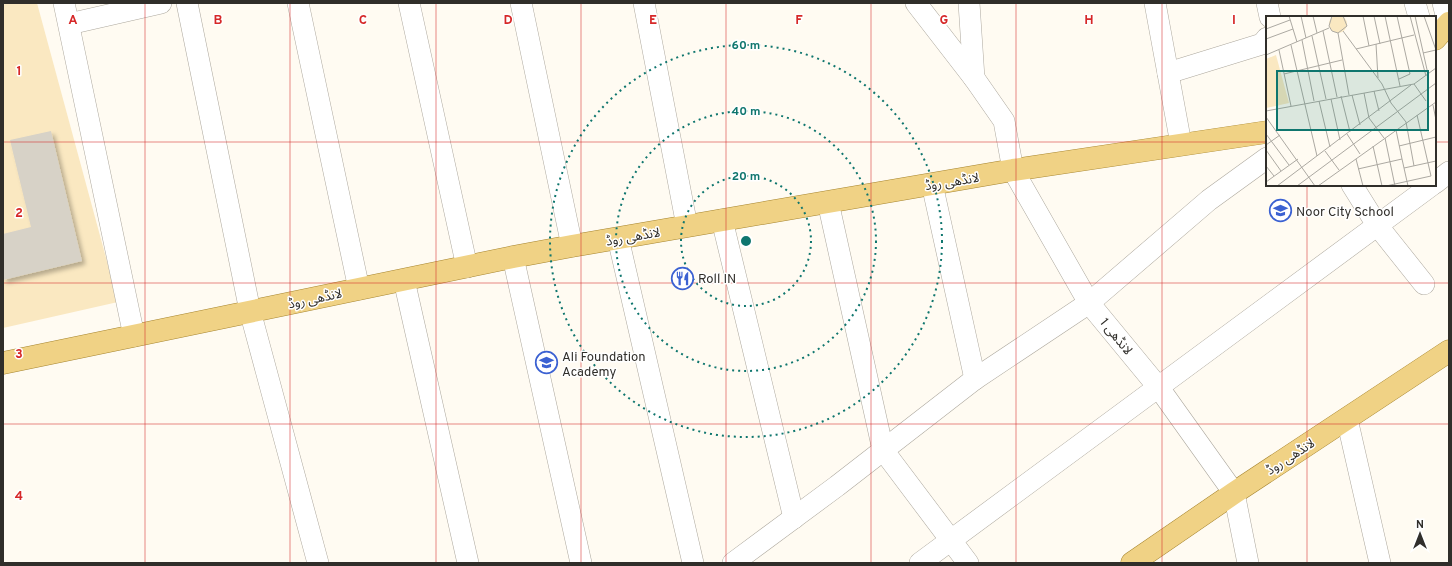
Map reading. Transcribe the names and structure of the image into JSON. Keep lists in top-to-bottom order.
{
  "streets": {
    "main road": ["لانڈھی روڈ"],
    "street": ["لانڈھی 1"]
  },
  "crossings": [
    ["لانڈھی روڈ", "لانڈھی 1"]
  ],
  "places": {
    "school or university": ["Noor City School", "AIi Foundation Academy"],
    "restaurant": ["Roll IN"]
  },
  "north": "top",
  "grid": {
    "columns": [
      "A",
      "B",
      "C",
      "D",
      "E",
      "F",
      "G",
      "H",
      "I"
    ],
    "rows": [
      "1",
      "2",
      "3",
      "4"
    ]
  },
  "rings": ["60 m", "40 m", "20 m"]
}
